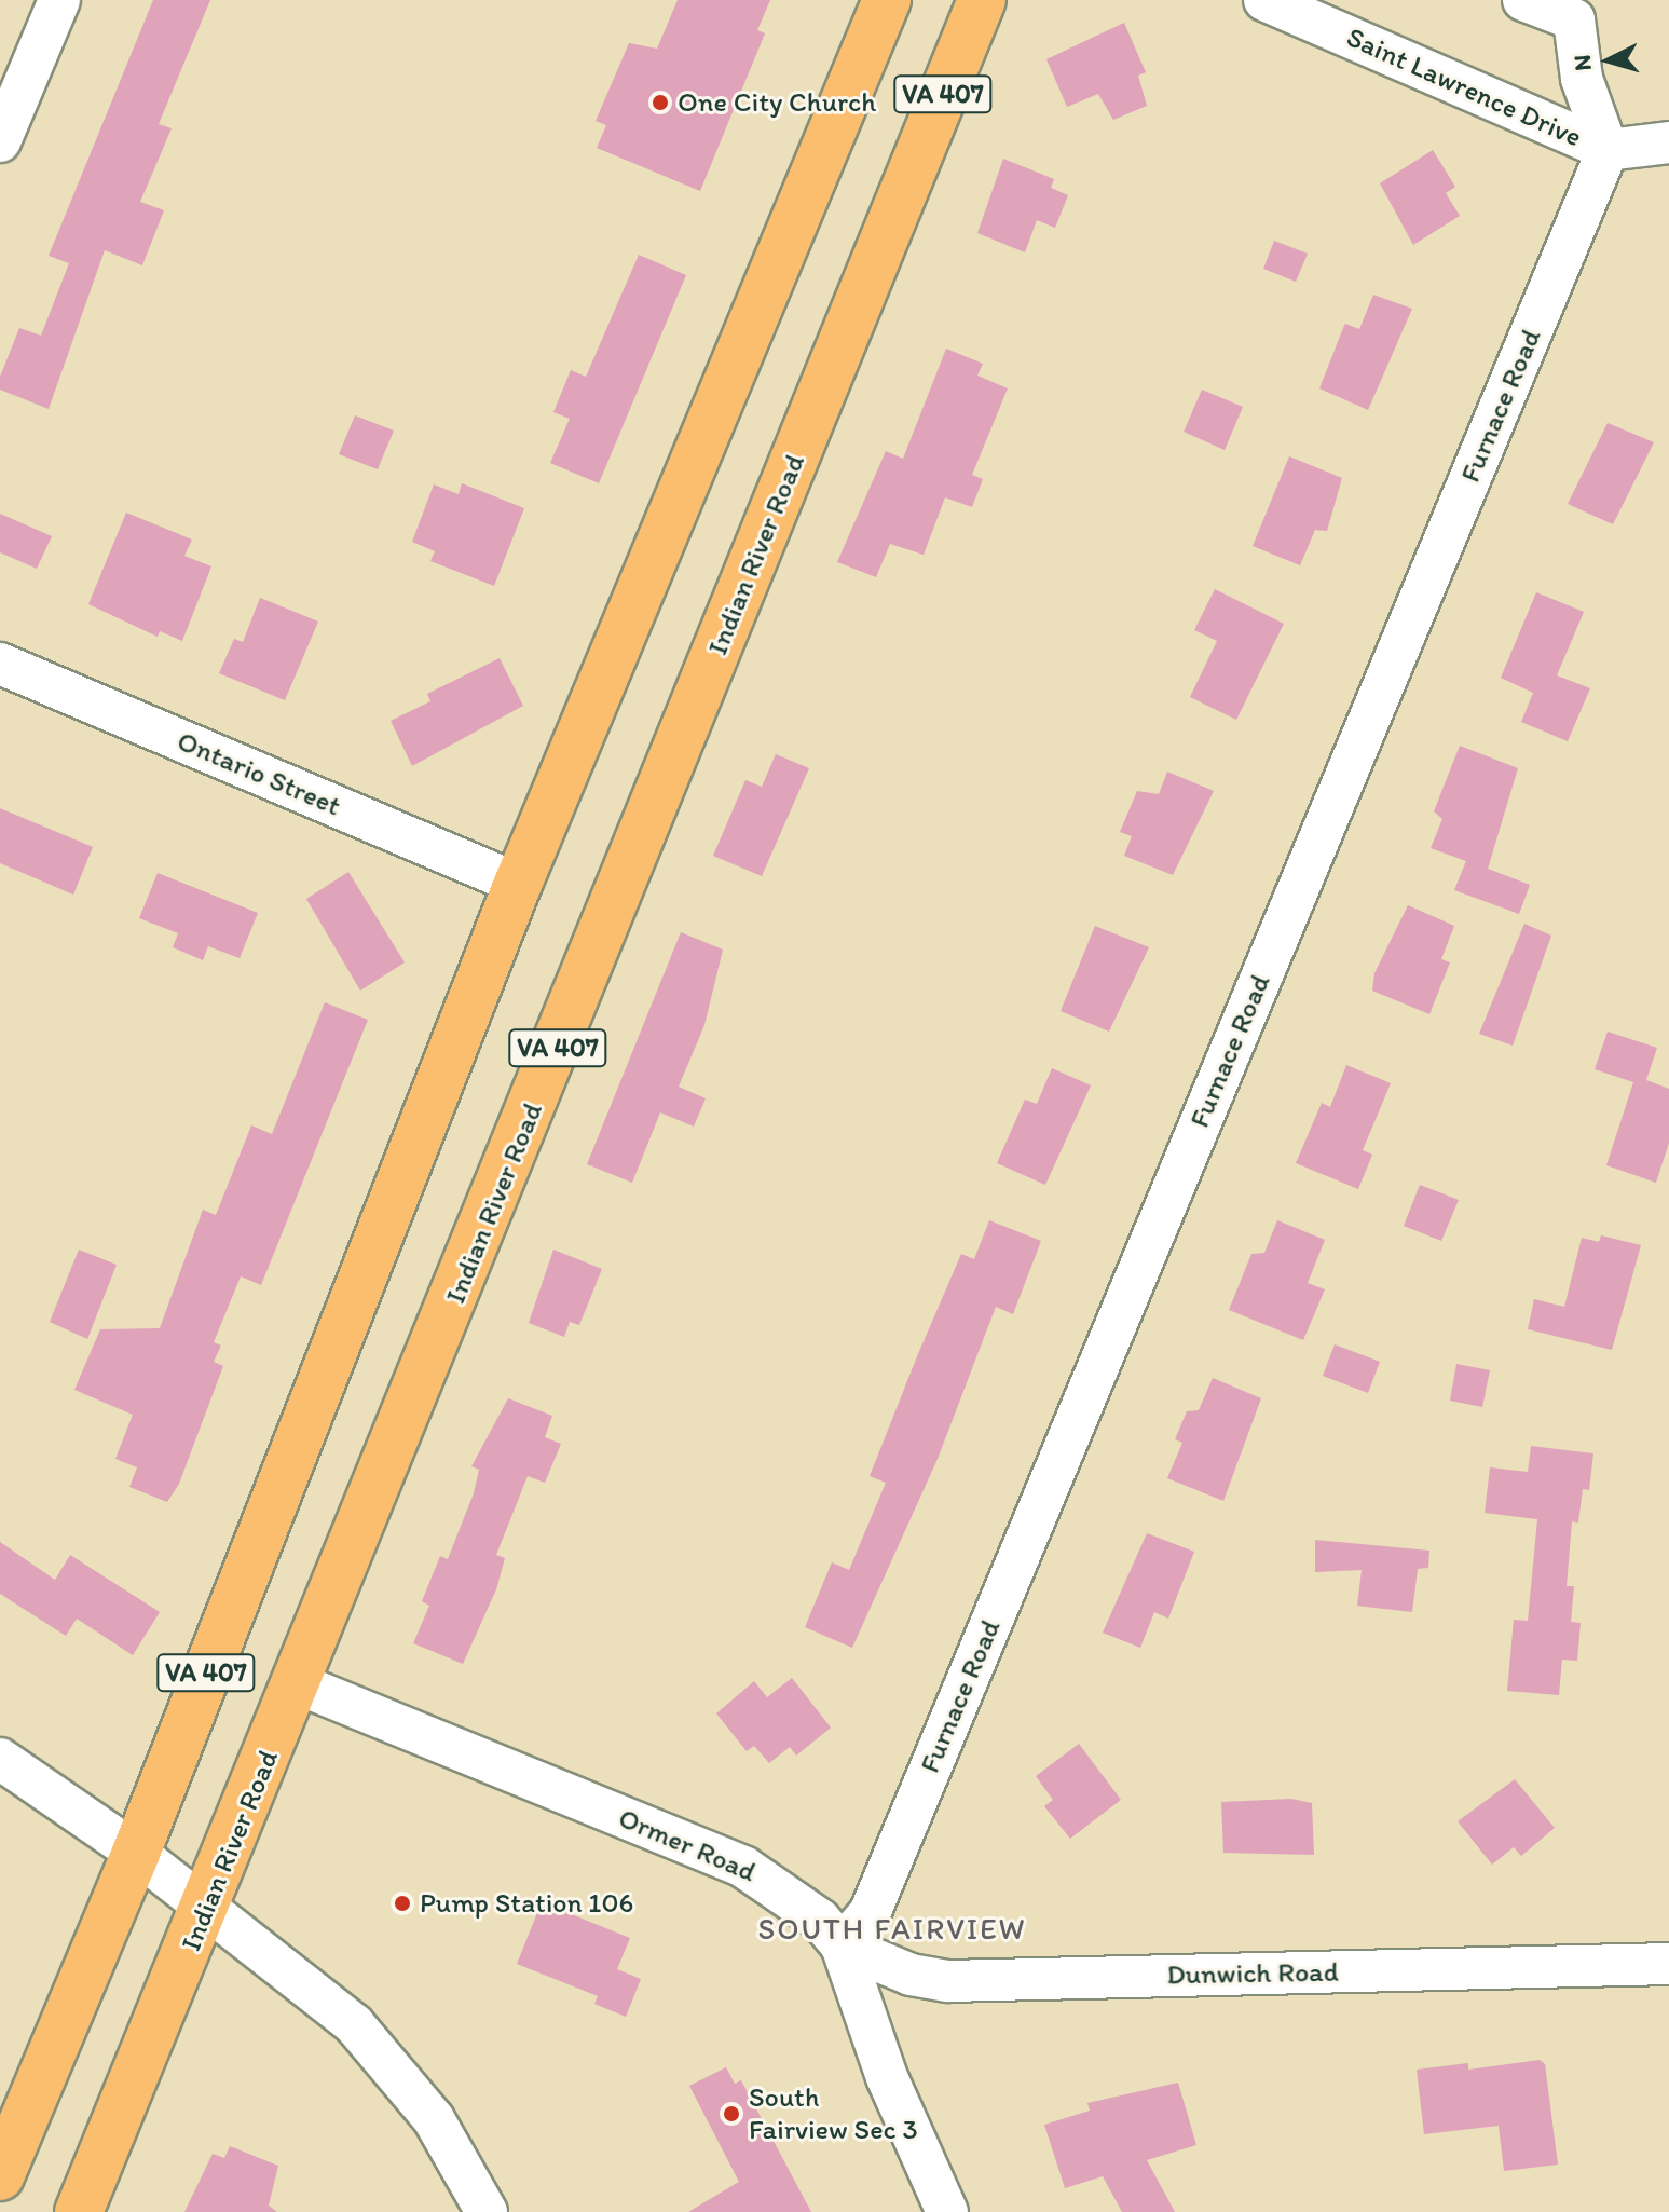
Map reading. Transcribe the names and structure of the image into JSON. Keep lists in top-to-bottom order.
{
  "streets": {
    "main road": ["VA 407", "Indian River Road"],
    "street": [
      "Saint Lawrence Drive",
      "Furnace Road",
      "Ontario Street",
      "Ormer Road",
      "Dunwich Road"
    ]
  },
  "crossings": [
    ["Saint Lawrence Drive", "Furnace Road"],
    ["VA 407", "Ontario Street"],
    ["Furnace Road", "Ormer Road"],
    ["Furnace Road", "Dunwich Road"],
    ["Indian River Road", "Ormer Road"],
    ["Ormer Road", "Dunwich Road"]
  ],
  "districts": ["SOUTH FAIRVIEW"],
  "places": ["One City Church", "Pump Station 106", "South Fairview Sec 3"],
  "north": "left"
}
